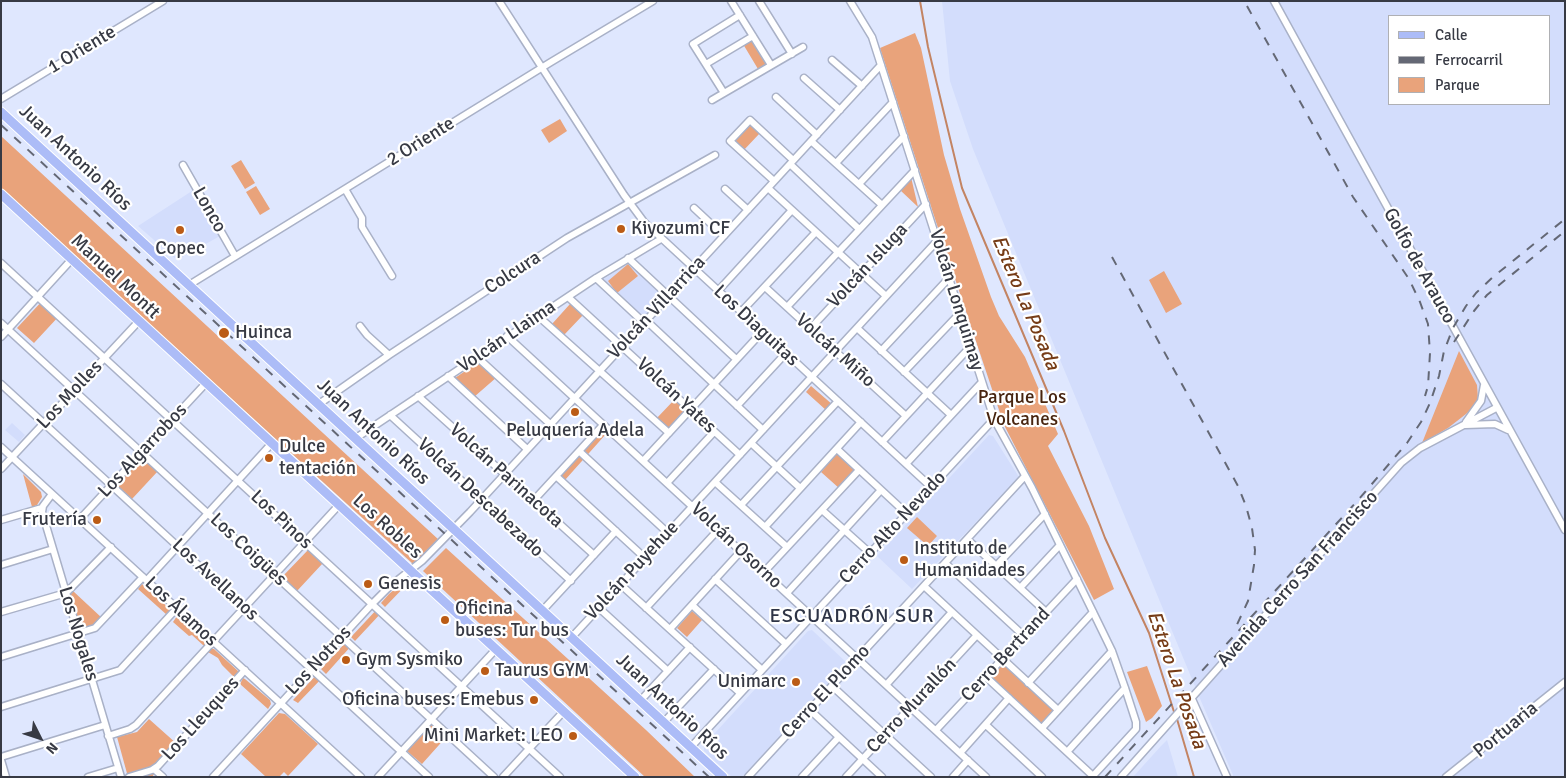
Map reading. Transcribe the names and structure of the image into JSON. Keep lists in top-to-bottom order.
{
  "streets": {
    "main road": ["Juan Antonio Ríos", "Manuel Montt", "Los Robles"],
    "street": [
      "1 Oriente",
      "2 Oriente",
      "Lonco",
      "Volcán Isluga",
      "Golfo de Arauco",
      "Colcura",
      "Volcán Lonquimay",
      "Volcán Villarrica",
      "Los Diaguitas",
      "Volcán Llaima",
      "Volcán Miño",
      "Los Molles",
      "Volcán Yates",
      "Los Algarrobos",
      "Volcán Parinacota",
      "Volcán Descabezado",
      "Los Pinos",
      "Cerro Alto Nevado",
      "Volcán Osorno",
      "Los Coigües",
      "Volcán Puyehue",
      "Avenida Cerro San Francisco",
      "Los Avellanos",
      "Los Álamos",
      "Los Nogales",
      "Cerro Bertrand",
      "Los Notros",
      "Cerro El Plomo",
      "Cerro Murallón",
      "Los Lleuques",
      "Portuaria"
    ]
  },
  "crossings": [
    ["2 Oriente", "Juan Antonio Ríos"],
    ["2 Oriente", "Lonco"],
    ["2 Oriente", "Los Diaguitas"],
    ["Juan Antonio Ríos", "Colcura"],
    ["Juan Antonio Ríos", "Volcán Villarrica"],
    ["Juan Antonio Ríos", "Volcán Llaima"],
    ["Juan Antonio Ríos", "Cerro Alto Nevado"],
    ["Juan Antonio Ríos", "Volcán Puyehue"],
    ["Volcán Isluga", "Volcán Lonquimay"],
    ["Volcán Isluga", "Volcán Miño"],
    ["Golfo de Arauco", "Avenida Cerro San Francisco"],
    ["Colcura", "Los Diaguitas"],
    ["Manuel Montt", "Los Molles"],
    ["Manuel Montt", "Los Algarrobos"],
    ["Manuel Montt", "Los Robles"],
    ["Volcán Lonquimay", "Volcán Villarrica"],
    ["Volcán Lonquimay", "Cerro Alto Nevado"],
    ["Volcán Lonquimay", "Volcán Puyehue"],
    ["Volcán Lonquimay", "Cerro Bertrand"],
    ["Volcán Lonquimay", "Cerro El Plomo"],
    ["Volcán Villarrica", "Los Diaguitas"],
    ["Volcán Villarrica", "Volcán Yates"],
    ["Volcán Villarrica", "Volcán Parinacota"],
    ["Volcán Villarrica", "Volcán Descabezado"],
    ["Volcán Villarrica", "Volcán Osorno"],
    ["Volcán Villarrica", "Los Notros"],
    ["Los Diaguitas", "Volcán Llaima"],
    ["Los Diaguitas", "Cerro Alto Nevado"],
    ["Los Diaguitas", "Volcán Puyehue"],
    ["Volcán Llaima", "Volcán Yates"],
    ["Volcán Llaima", "Volcán Parinacota"],
    ["Volcán Llaima", "Volcán Descabezado"],
    ["Volcán Llaima", "Volcán Osorno"],
    ["Volcán Miño", "Volcán Puyehue"],
    ["Los Molles", "Los Pinos"],
    ["Los Molles", "Los Coigües"],
    ["Los Molles", "Los Avellanos"],
    ["Los Molles", "Los Álamos"],
    ["Volcán Yates", "Volcán Puyehue"],
    ["Los Algarrobos", "Los Pinos"],
    ["Los Algarrobos", "Los Robles"],
    ["Los Algarrobos", "Los Coigües"],
    ["Los Algarrobos", "Los Avellanos"],
    ["Los Algarrobos", "Los Álamos"],
    ["Los Pinos", "Los Notros"],
    ["Los Robles", "Los Notros"],
    ["Cerro Alto Nevado", "Volcán Osorno"],
    ["Volcán Osorno", "Volcán Puyehue"],
    ["Volcán Osorno", "Cerro Bertrand"],
    ["Volcán Osorno", "Cerro El Plomo"],
    ["Volcán Osorno", "Cerro Murallón"],
    ["Los Coigües", "Los Notros"],
    ["Los Avellanos", "Los Notros"],
    ["Los Álamos", "Los Notros"],
    ["Los Álamos", "Los Lleuques"]
  ],
  "districts": ["ESCUADRÓN SUR"],
  "water": ["Estero La Posada"],
  "parks": ["Parque Los Volcanes"],
  "places": [
    "Kiyozumi CF",
    "Copec",
    "Huinca",
    "Peluquería Adela",
    "Dulce tentación",
    "Frutería",
    "Instituto de Humanidades",
    "Genesis",
    "Oficina buses: Tur bus",
    "Gym Sysmiko",
    "Taurus GYM",
    "Unimarc",
    "Oficina buses: Emebus",
    "Mini Market: LEO"
  ],
  "legend": ["Calle", "Ferrocarril", "Parque"],
  "north": "bottom right"
}
